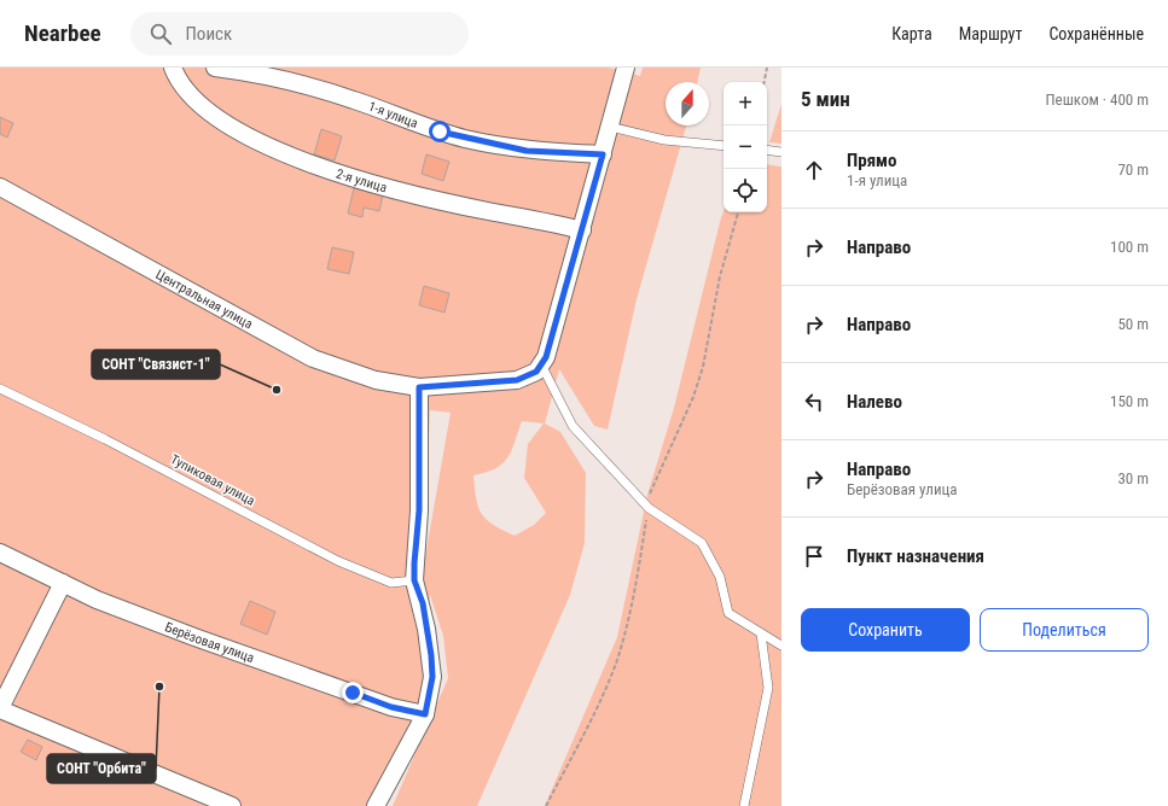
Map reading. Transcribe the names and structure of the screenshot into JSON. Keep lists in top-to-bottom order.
{
  "streets": {
    "street": [
      "1-я улица",
      "2-я улица",
      "Центральная улица",
      "Берёзовая улица"
    ],
    "lane": ["Тупиковая улица"]
  },
  "places": ["СОНТ \"Связист-1\"", "СОНТ \"Орбита\""],
  "north": "top",
  "page": {
    "header": "Nearbee",
    "search": "Поиск",
    "nav": ["Карта", "Маршрут", "Сохранённые"],
    "heading": ["5 мин", "Пешком · 400 m"],
    "map_buttons": ["+", "−"],
    "list": [
      ["Прямо", "1-я улица", "70 m"],
      ["Направо", "100 m"],
      ["Направо", "50 m"],
      ["Налево", "150 m"],
      ["Направо", "Берёзовая улица", "30 m"],
      "Пункт назначения"
    ],
    "buttons": ["Сохранить", "Поделиться"]
  }
}
